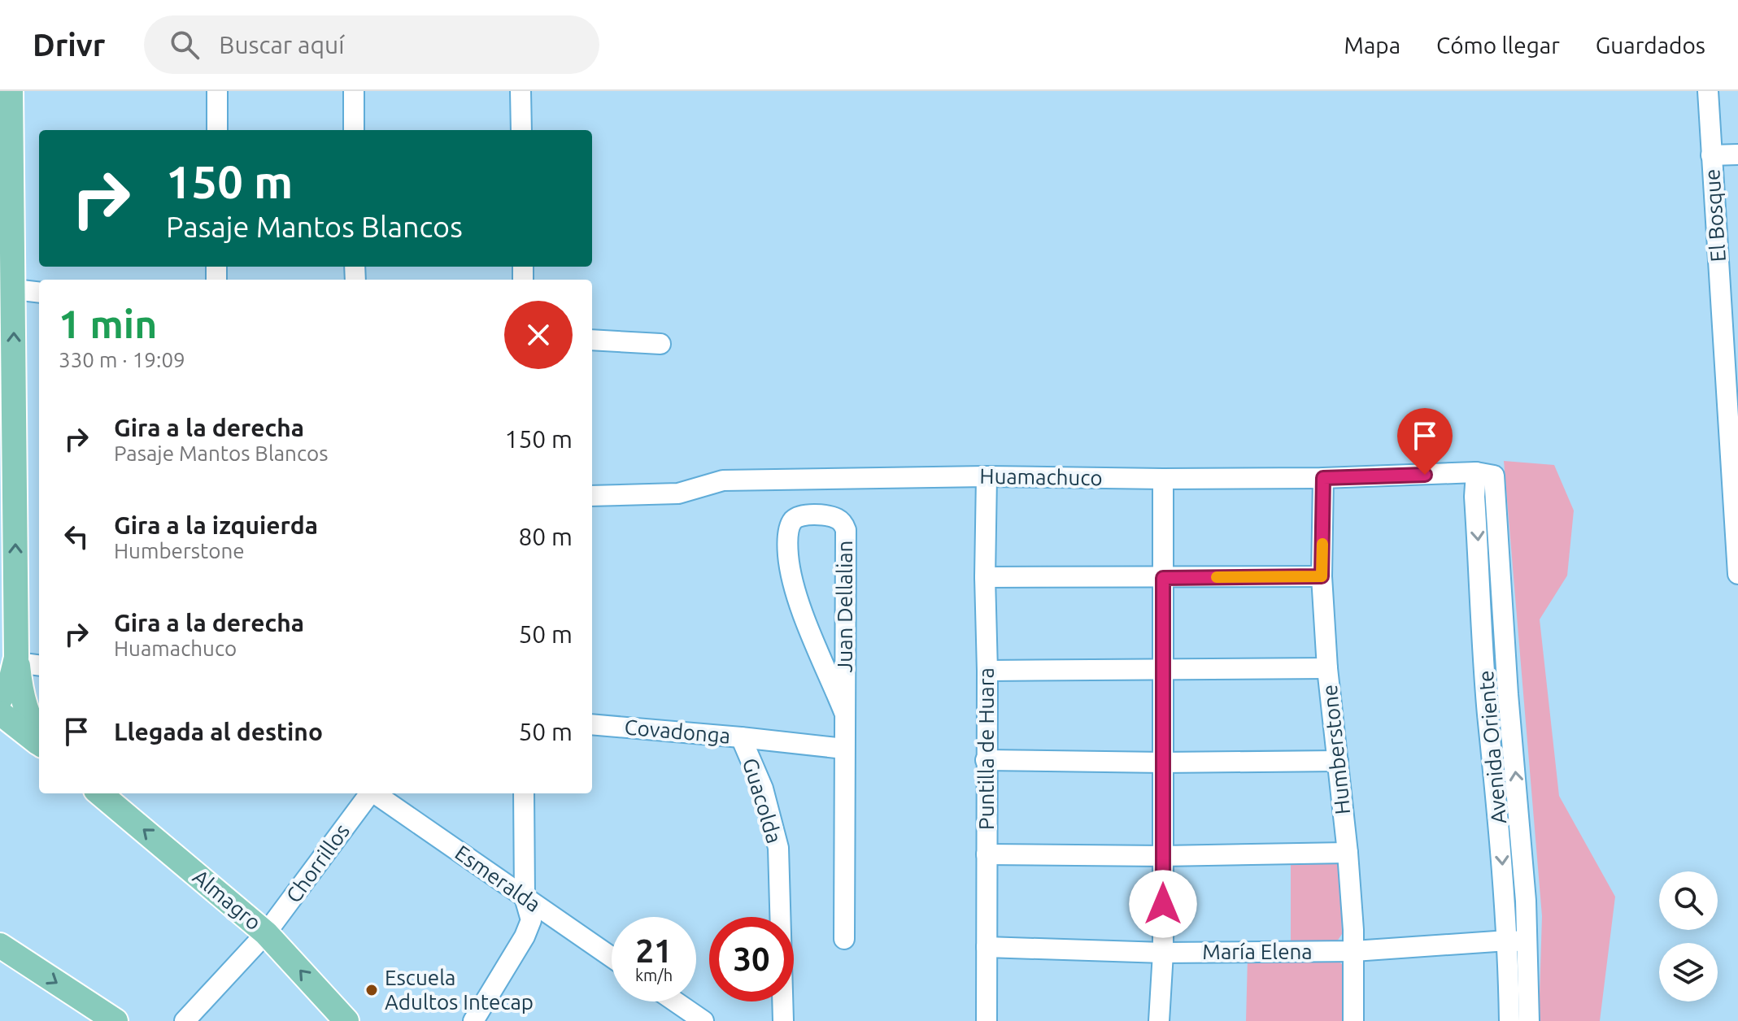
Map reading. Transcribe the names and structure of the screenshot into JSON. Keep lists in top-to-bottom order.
{
  "streets": {
    "main road": ["Almagro"],
    "street": [
      "El Bosque",
      "Huamachuco",
      "Juan Dellalian",
      "Covadonga",
      "Avenida Oriente",
      "Puntilla de Huara",
      "Humberstone",
      "Guacolda",
      "Chorrillos",
      "Esmeralda",
      "María Elena"
    ]
  },
  "crossings": [
    ["Huamachuco", "Avenida Oriente"],
    ["Huamachuco", "Puntilla de Huara"],
    ["Huamachuco", "Humberstone"],
    ["Juan Dellalian", "Covadonga"],
    ["Covadonga", "Guacolda"],
    ["Avenida Oriente", "María Elena"],
    ["Puntilla de Huara", "María Elena"],
    ["Humberstone", "María Elena"],
    ["Chorrillos", "Almagro"]
  ],
  "places": ["Escuela Adultos Intecap"],
  "page": {
    "header": "Drivr",
    "search": "Buscar aquí",
    "nav": ["Mapa", "Cómo llegar", "Guardados"],
    "turn": ["150 m", "Pasaje Mantos Blancos"],
    "heading": ["1 min", "330 m · 19:09"],
    "list": [
      {
        "name": "Gira a la derecha",
        "note": "Pasaje Mantos Blancos",
        "value": "150 m"
      },
      {
        "name": "Gira a la izquierda",
        "note": "Humberstone",
        "value": "80 m"
      },
      {
        "name": "Gira a la derecha",
        "note": "Huamachuco",
        "value": "50 m"
      },
      {
        "name": "Llegada al destino",
        "value": "50 m"
      }
    ],
    "speed": "21 km/h",
    "limit": "30"
  }
}
